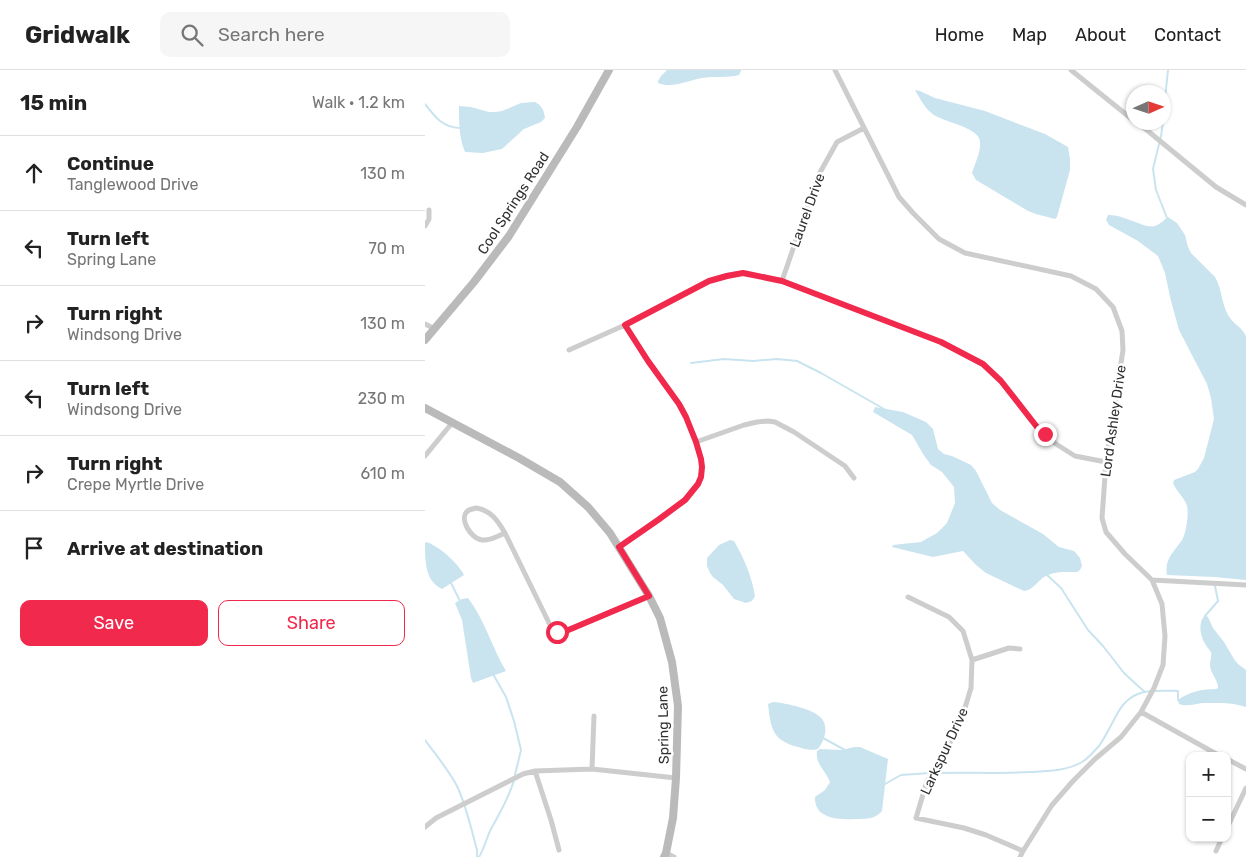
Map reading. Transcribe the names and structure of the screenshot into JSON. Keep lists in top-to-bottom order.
{
  "streets": {
    "street": [
      "Cool Springs Road",
      "Laurel Drive",
      "Lord Ashley Drive",
      "Spring Lane",
      "Larkspur Drive"
    ]
  },
  "crossings": [
    ["Laurel Drive", "Lord Ashley Drive"],
    ["Lord Ashley Drive", "Larkspur Drive"]
  ],
  "north": "right",
  "page": {
    "header": "Gridwalk",
    "search": "Search here",
    "nav": [
      "Home",
      "Map",
      "About",
      "Contact"
    ],
    "heading": ["15 min", "Walk · 1.2 km"],
    "list": [
      ["Continue", "Tanglewood Drive", "130 m"],
      ["Turn left", "Spring Lane", "70 m"],
      ["Turn right", "Windsong Drive", "130 m"],
      ["Turn left", "Windsong Drive", "230 m"],
      ["Turn right", "Crepe Myrtle Drive", "610 m"],
      "Arrive at destination"
    ],
    "buttons": ["Save", "Share"],
    "map_buttons": ["+", "−"]
  }
}
